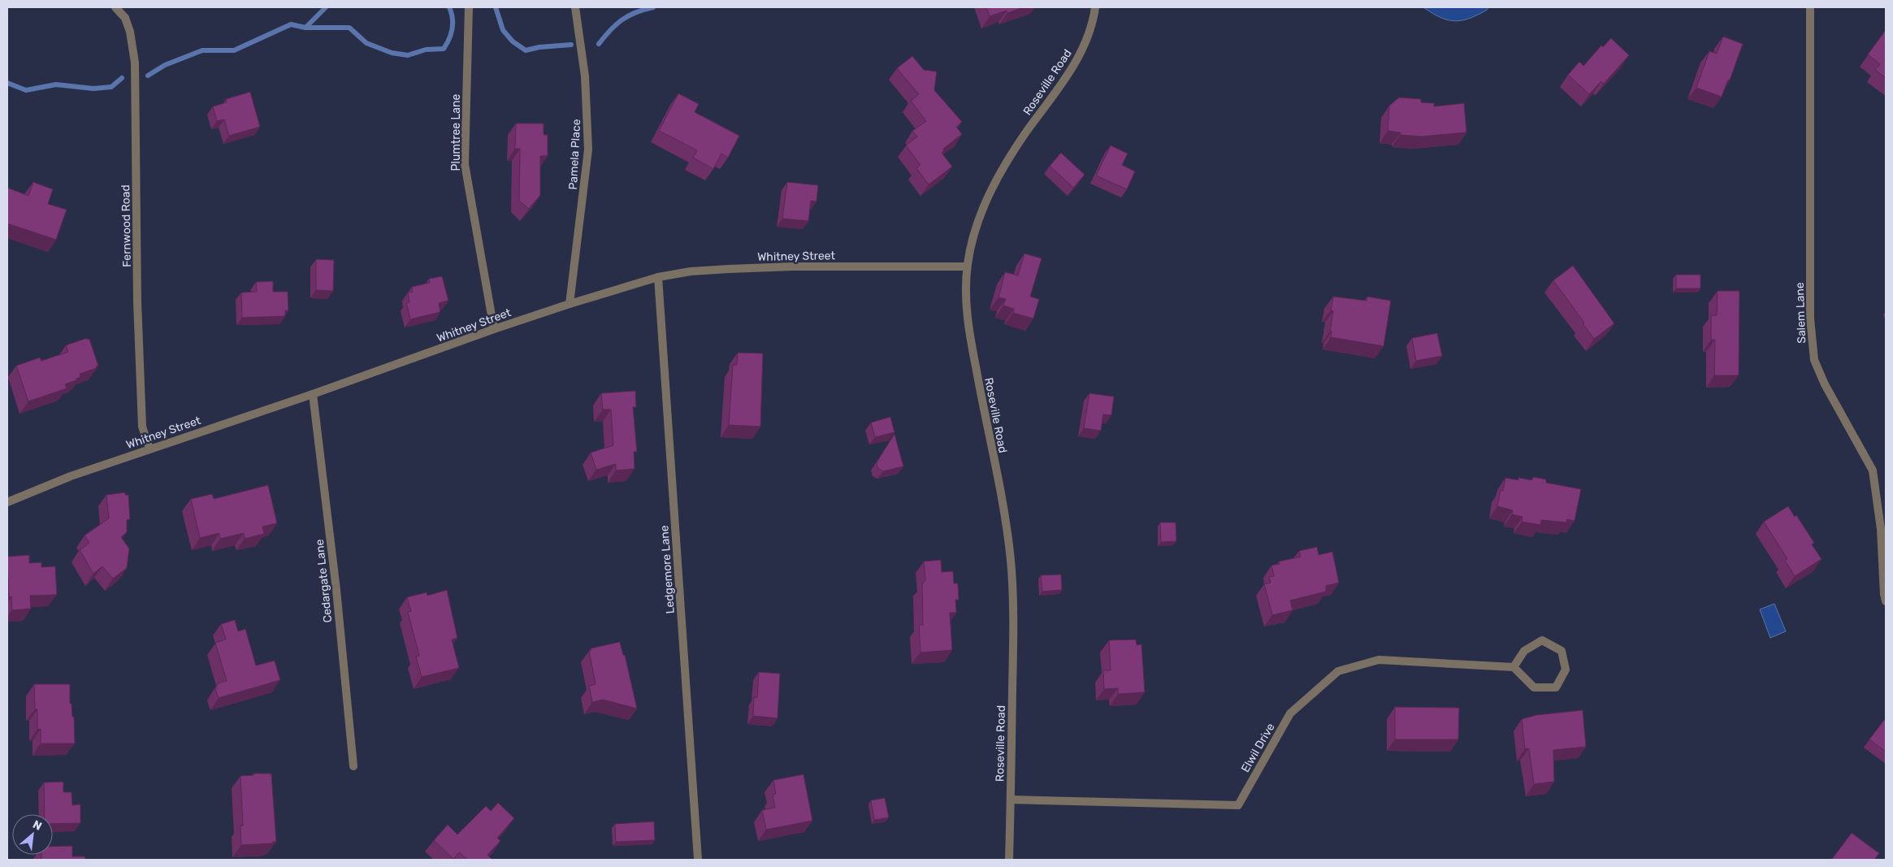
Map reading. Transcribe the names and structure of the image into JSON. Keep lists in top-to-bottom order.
{
  "streets": {
    "street": [
      "Roseville Road",
      "Plumtree Lane",
      "Pamela Place",
      "Fernwood Road",
      "Whitney Street",
      "Salem Lane",
      "Ledgemore Lane",
      "Cedargate Lane",
      "Elwil Drive"
    ]
  },
  "crossings": [
    ["Roseville Road", "Whitney Street"],
    ["Roseville Road", "Elwil Drive"],
    ["Plumtree Lane", "Whitney Street"],
    ["Pamela Place", "Whitney Street"],
    ["Fernwood Road", "Whitney Street"],
    ["Whitney Street", "Ledgemore Lane"],
    ["Whitney Street", "Cedargate Lane"]
  ],
  "north": "top right"
}
